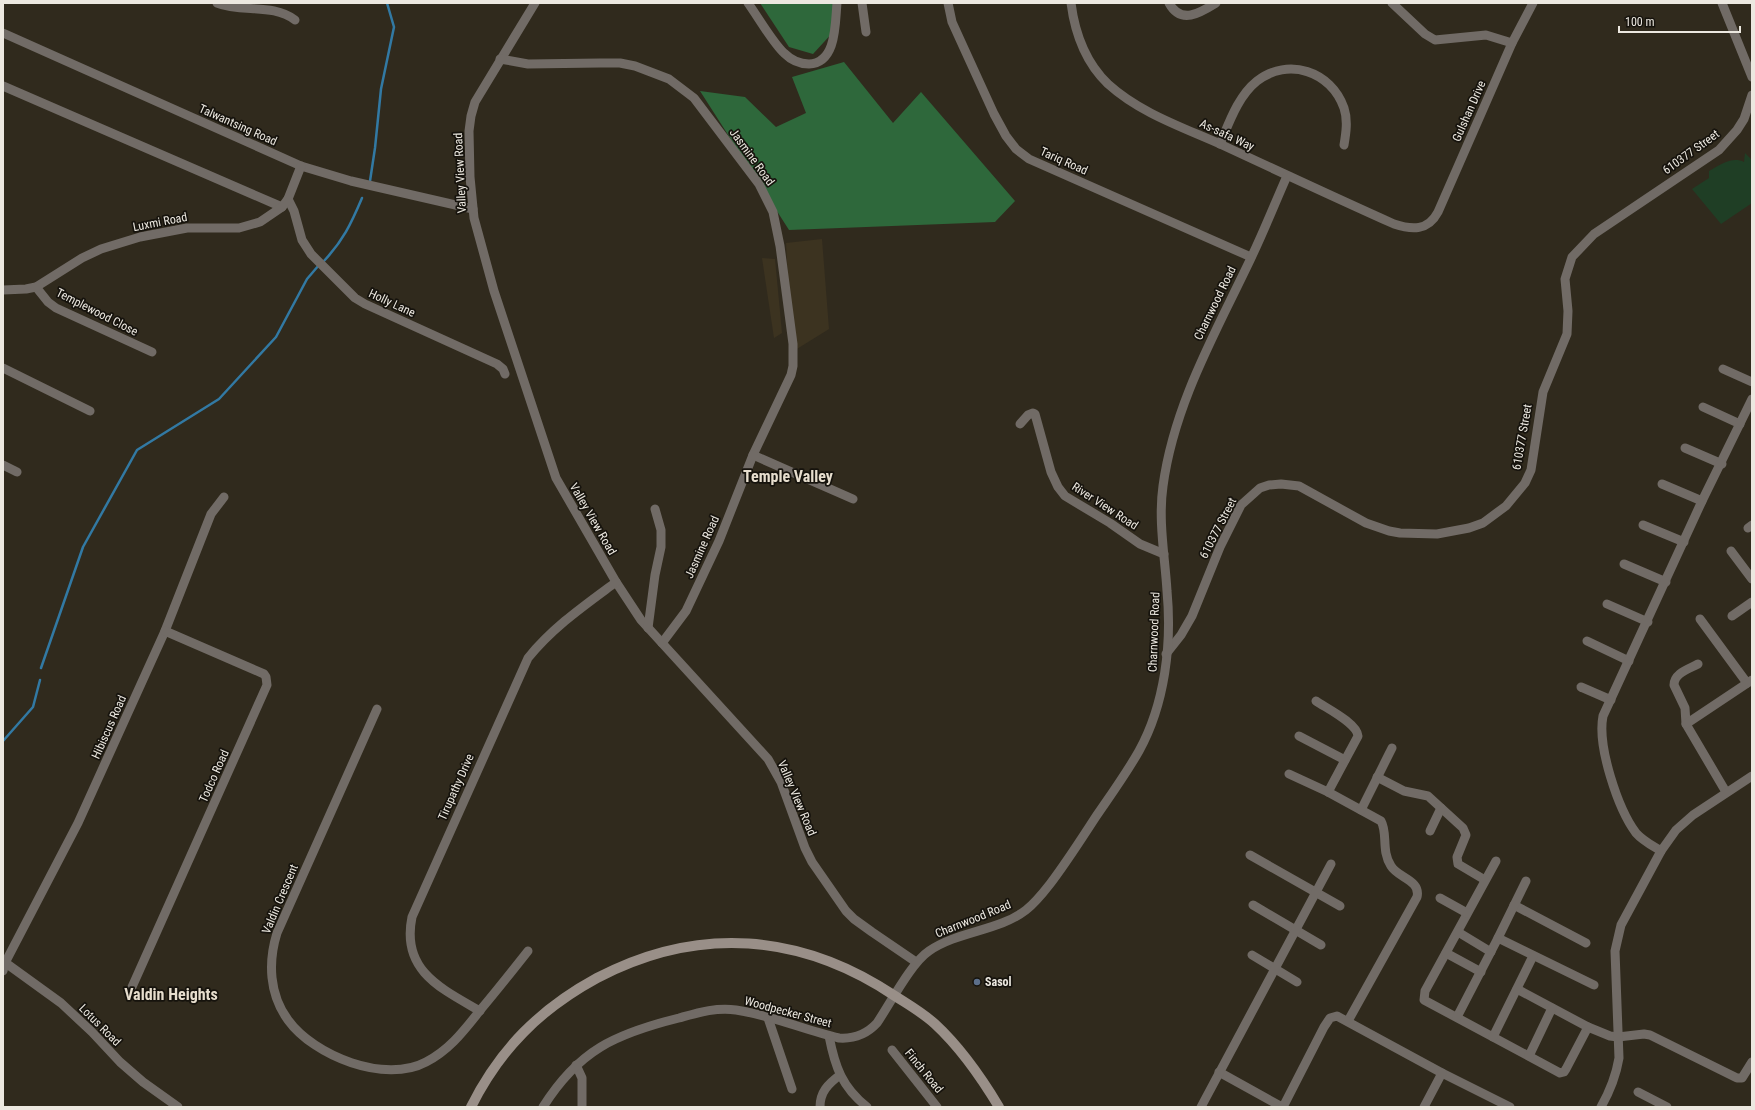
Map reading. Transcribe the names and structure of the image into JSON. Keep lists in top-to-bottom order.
{
  "streets": {
    "street": [
      "Gulshan Drive",
      "Talwantsing Road",
      "As-safa Way",
      "610377 Street",
      "Jasmine Road",
      "Tariq Road",
      "Valley View Road",
      "Luxmi Road",
      "Holly Lane",
      "Charnwood Road",
      "Templewood Close",
      "River View Road",
      "Hibiscus Road",
      "Todco Road",
      "Tirupathy Drive",
      "Valdin Crescent",
      "Woodpecker Street",
      "Lotus Road",
      "Finch Road"
    ]
  },
  "crossings": [
    ["Gulshan Drive", "As-safa Way"],
    ["Talwantsing Road", "Valley View Road"],
    ["Talwantsing Road", "Luxmi Road"],
    ["As-safa Way", "Charnwood Road"],
    ["610377 Street", "Charnwood Road"],
    ["Jasmine Road", "Valley View Road"],
    ["Tariq Road", "Charnwood Road"],
    ["Valley View Road", "Charnwood Road"],
    ["Valley View Road", "Tirupathy Drive"],
    ["Luxmi Road", "Holly Lane"],
    ["Luxmi Road", "Templewood Close"],
    ["Charnwood Road", "River View Road"],
    ["Charnwood Road", "Woodpecker Street"],
    ["Hibiscus Road", "Todco Road"],
    ["Hibiscus Road", "Lotus Road"],
    ["Tirupathy Drive", "Valdin Crescent"]
  ],
  "districts": ["Temple Valley", "Valdin Heights"],
  "places": ["Sasol"],
  "scale_bar": "100 m"
}
